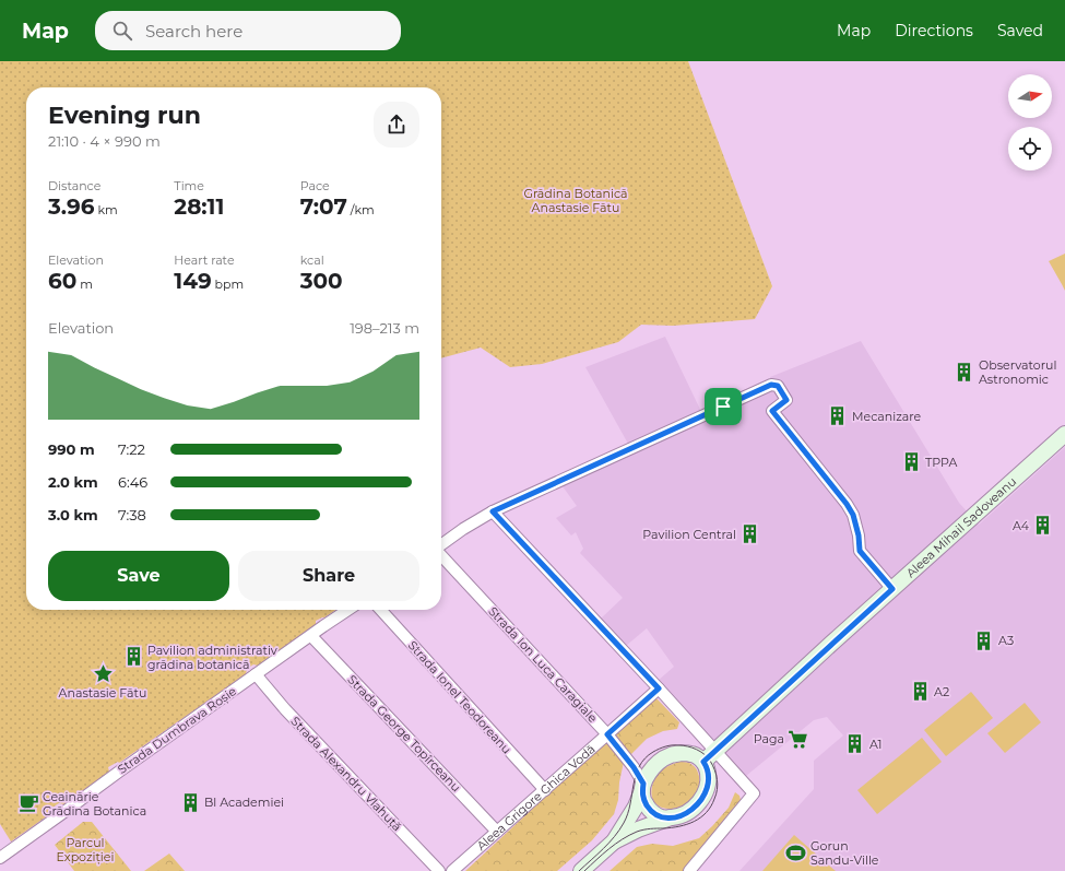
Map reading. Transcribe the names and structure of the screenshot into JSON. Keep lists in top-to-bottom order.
{
  "streets": {
    "main road": ["Aleea Mihail Sadoveanu"],
    "street": [
      "Strada Ion Luca Caragiale",
      "Strada Ionel Teodoreanu",
      "Strada Dumbrava Roșie",
      "Strada George Topîrceanu",
      "Strada Alexandru Vlahuță",
      "Aleea Grigore Ghica Vodă"
    ]
  },
  "crossings": [
    ["Aleea Mihail Sadoveanu", "Strada Ion Luca Caragiale"],
    ["Strada Ion Luca Caragiale", "Aleea Grigore Ghica Vodă"],
    ["Strada Ionel Teodoreanu", "Aleea Grigore Ghica Vodă"],
    ["Strada Dumbrava Roșie", "Strada George Topîrceanu"],
    ["Strada Dumbrava Roșie", "Strada Alexandru Vlahuță"],
    ["Strada George Topîrceanu", "Aleea Grigore Ghica Vodă"]
  ],
  "parks": ["Grădina Botanică Anastasie Fătu", "Parcul Expoziției"],
  "places": {
    "building": [
      "Observatorul Astronomic",
      "Mecanizare",
      "TPPA",
      "A4",
      "Pavilion Central",
      "A3",
      "Pavilion administrativ grădina botanică",
      "A2",
      "A1",
      "Bl Academiei"
    ],
    "place": ["Anastasie Fătu"],
    "supermarket": ["Paga"],
    "cafe": ["Ceainărie Grădina Botanica"],
    "sports": ["Gorun Sandu-Ville"]
  },
  "north": "right",
  "page": {
    "header": "Map",
    "search": "Search here",
    "nav": ["Map", "Directions", "Saved"],
    "heading": ["Evening run", "21:10 · 4 × 990 m"],
    "stats": [
      ["Distance", "3.96 km"],
      ["Time", "28:11"],
      ["Pace", "7:07 /km"],
      ["Elevation", "60 m"],
      ["Heart rate", "149 bpm"],
      ["kcal", "300"]
    ],
    "chart": ["Elevation", "198–213 m"],
    "list": [
      {
        "name": "990 m",
        "note": "7:22"
      },
      {
        "name": "2.0 km",
        "note": "6:46"
      },
      {
        "name": "3.0 km",
        "note": "7:38"
      }
    ],
    "buttons": ["Save", "Share"]
  }
}
